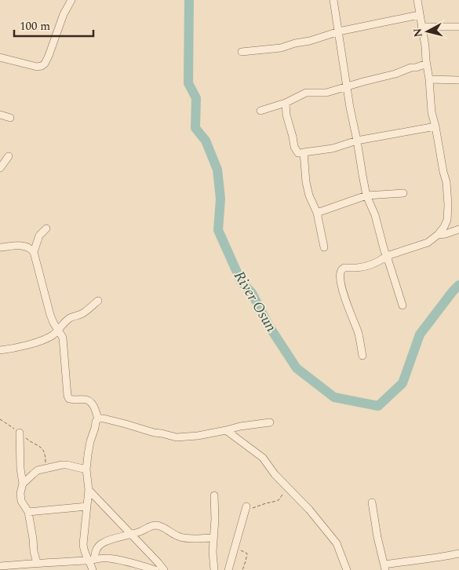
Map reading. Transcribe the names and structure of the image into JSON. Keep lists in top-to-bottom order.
{
  "water": ["River Osun"],
  "scale_bar": "100 m",
  "north": "left"
}
